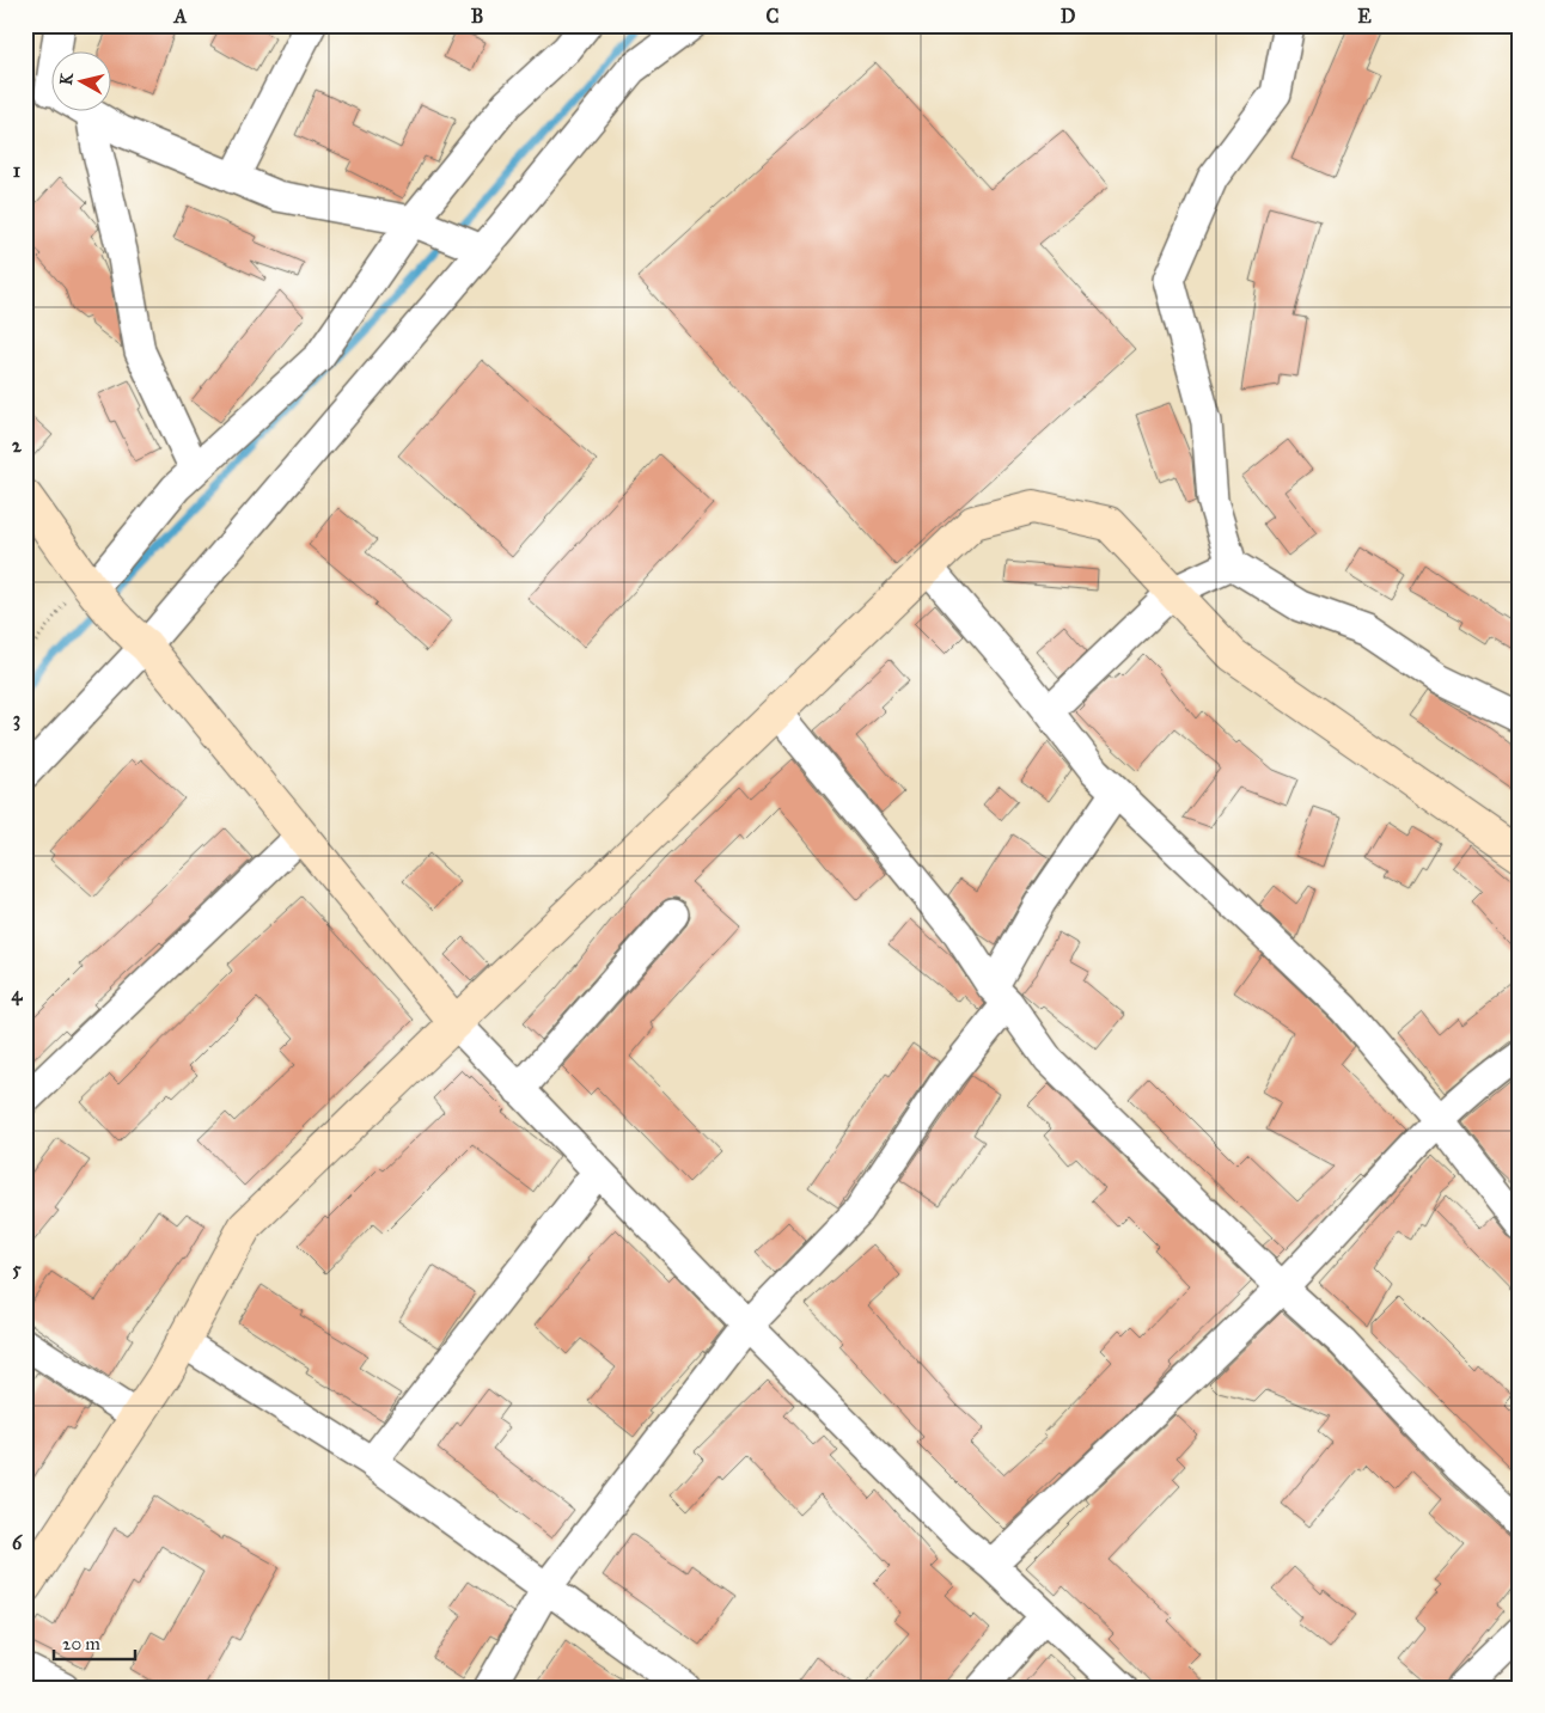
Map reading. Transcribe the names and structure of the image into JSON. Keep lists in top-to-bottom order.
{
  "scale_bar": "20 m",
  "north": "left",
  "grid": {
    "columns": [
      "A",
      "B",
      "C",
      "D",
      "E"
    ],
    "rows": [
      "1",
      "2",
      "3",
      "4",
      "5",
      "6"
    ]
  }
}
